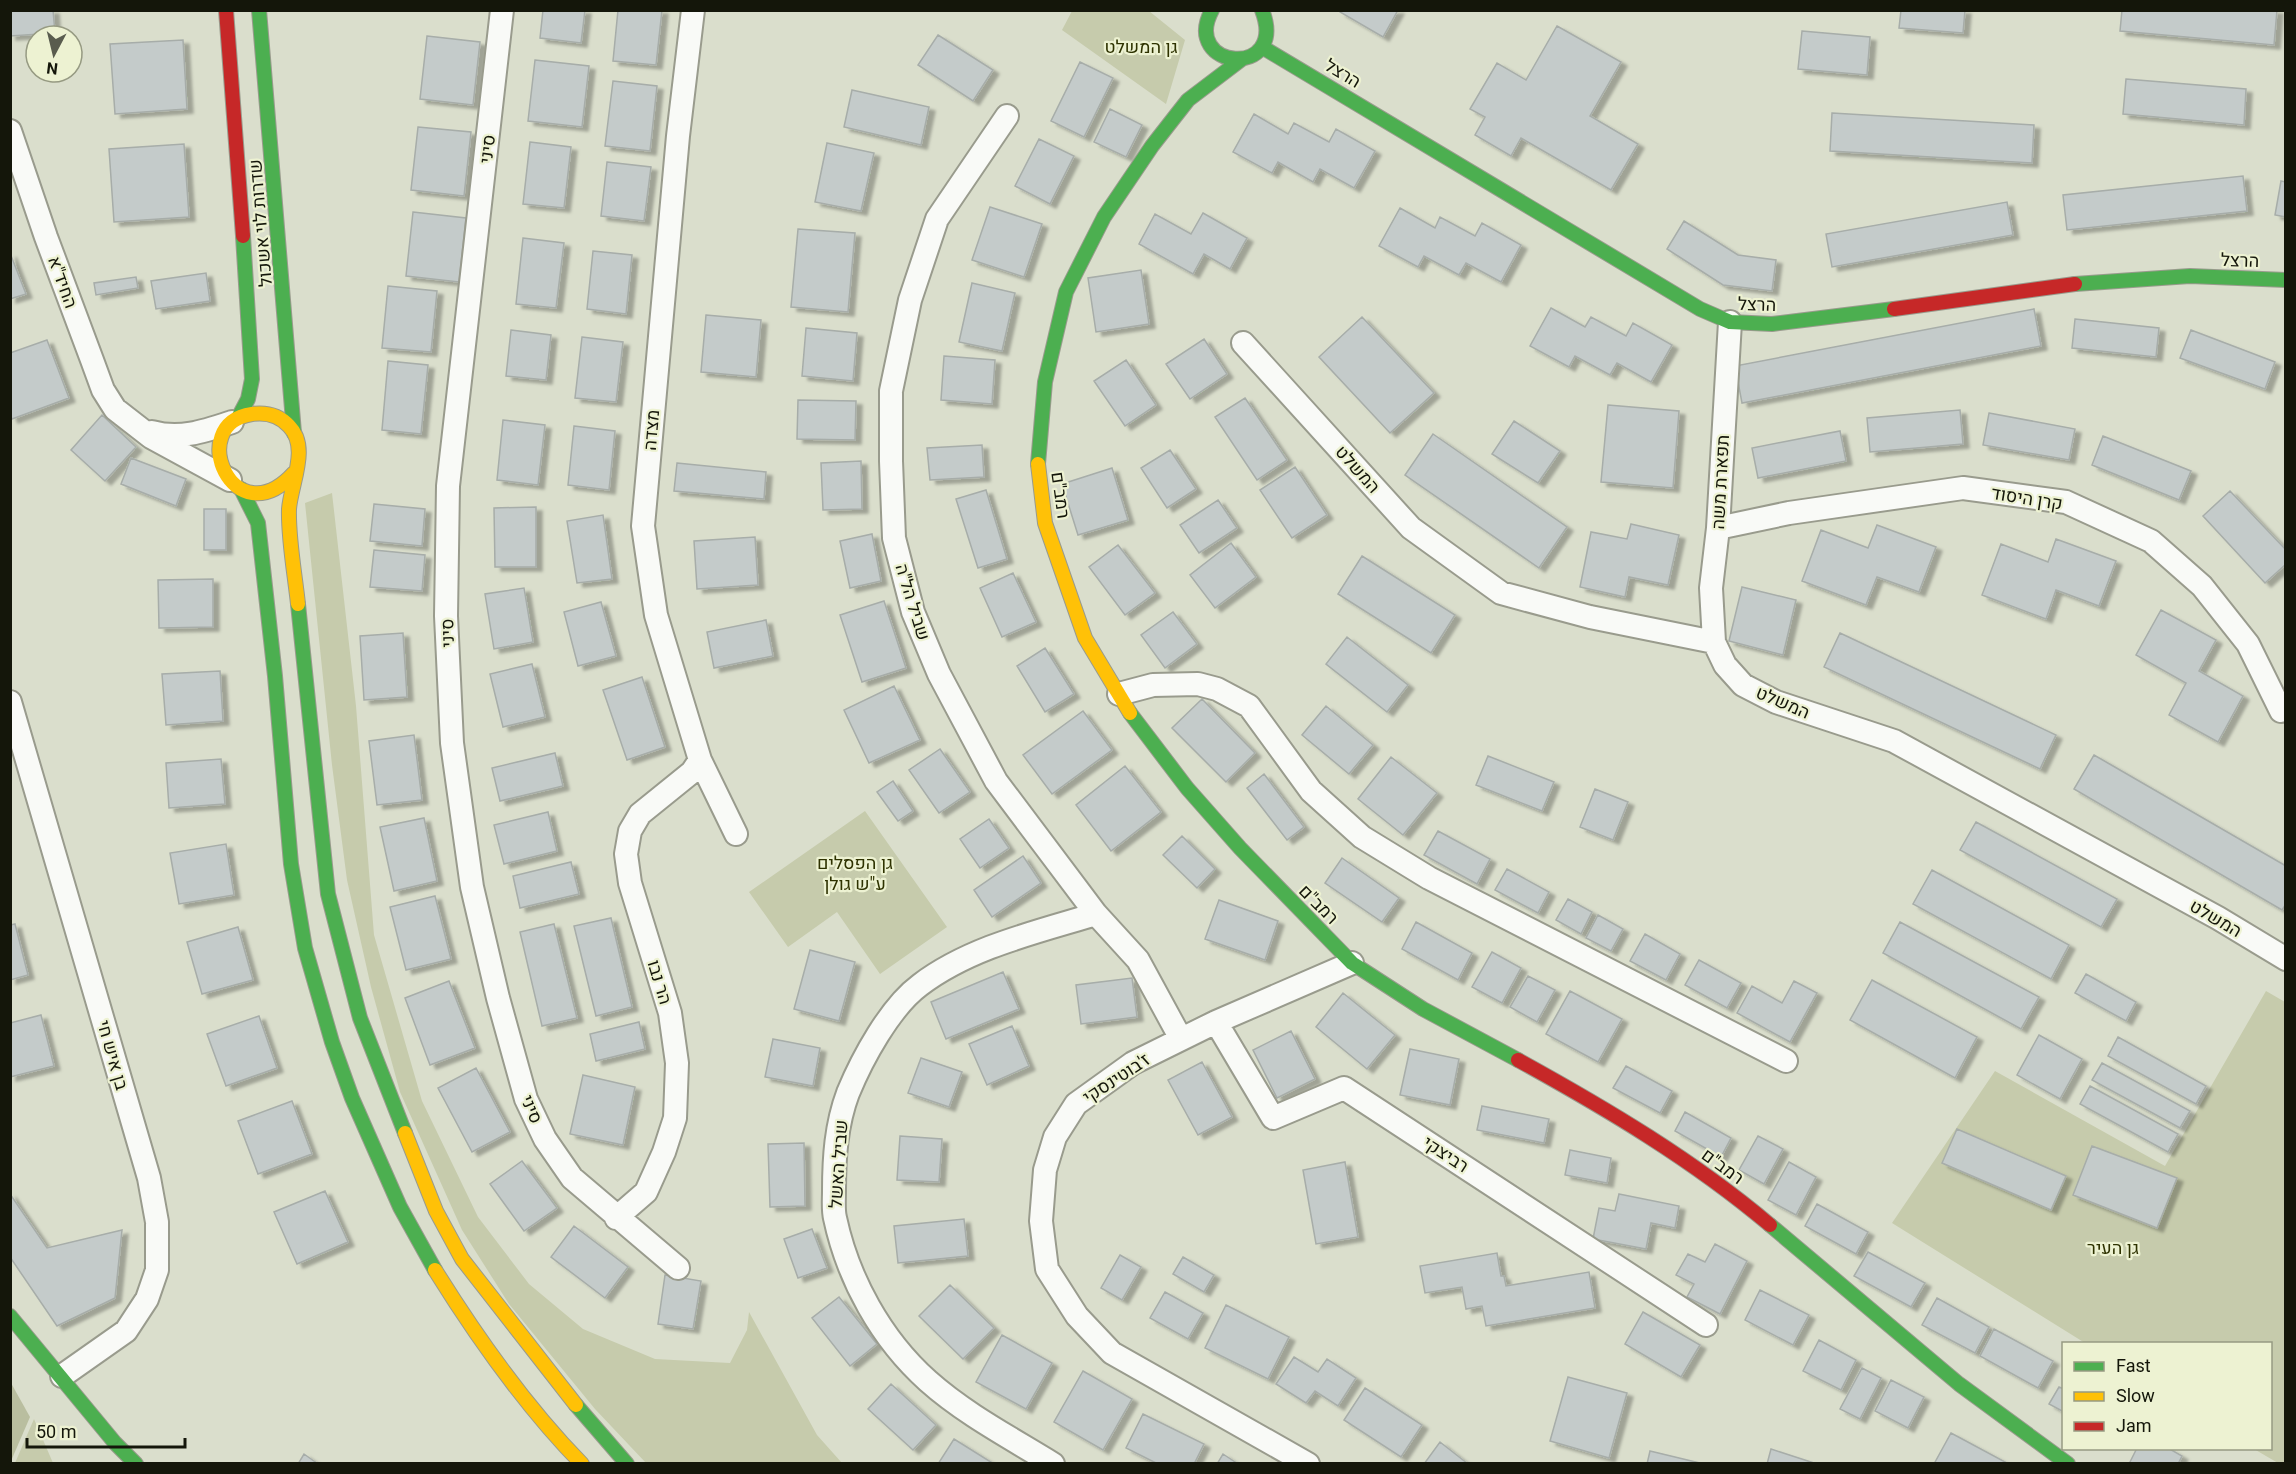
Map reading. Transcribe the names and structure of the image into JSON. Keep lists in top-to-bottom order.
{
  "streets": {
    "main road": ["הרצל", "שדרות לוי אשכול", "רמב\"ם"],
    "street": [
      "סיני",
      "החיד\"א",
      "מצדה",
      "המשלט",
      "תפארת משה",
      "קרן היסוד",
      "שביל הל\"ה",
      "הר נבו",
      "בן איש חי",
      "ז'בוטינסקי",
      "רביצקי",
      "שביל האשל"
    ]
  },
  "crossings": [
    ["הרצל", "תפארת משה"],
    ["הרצל", "רמב\"ם"],
    ["סיני", "הר נבו"],
    ["שדרות לוי אשכול", "החיד\"א"],
    ["מצדה", "הר נבו"],
    ["המשלט", "תפארת משה"],
    ["תפארת משה", "קרן היסוד"],
    ["רמב\"ם", "ז'בוטינסקי"],
    ["שביל הל\"ה", "ז'בוטינסקי"],
    ["שביל הל\"ה", "שביל האשל"],
    ["ז'בוטינסקי", "רביצקי"]
  ],
  "parks": ["גן המשלט", "גן הפסלים ע\"ש גולן", "גן העיר"],
  "legend": ["Fast", "Slow", "Jam"],
  "scale_bar": "50 m",
  "north": "bottom"
}
